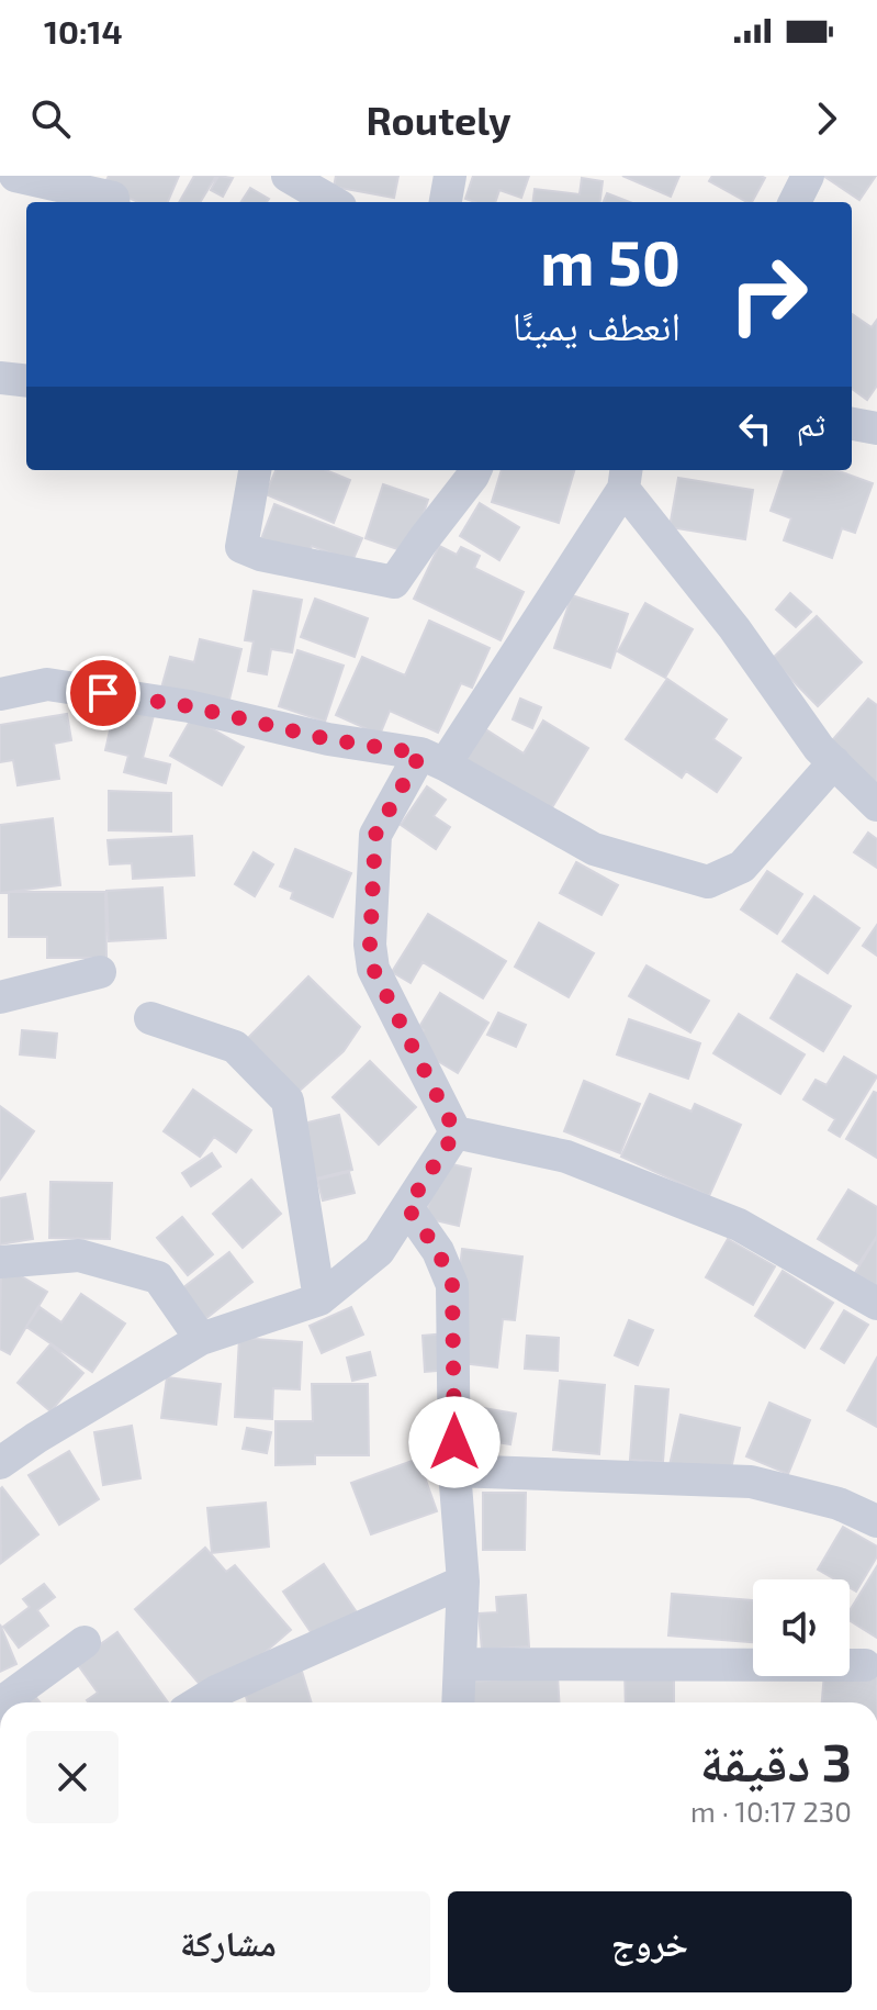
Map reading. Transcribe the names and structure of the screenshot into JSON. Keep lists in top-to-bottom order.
{
  "page": {
    "status": "10:14",
    "header": "Routely",
    "turn": ["50 m", "انعطف يمينًا"],
    "then": "ثم",
    "heading": ["3 دقيقة", "230 m · 10:17"],
    "buttons": ["خروج", "مشاركة"]
  }
}
